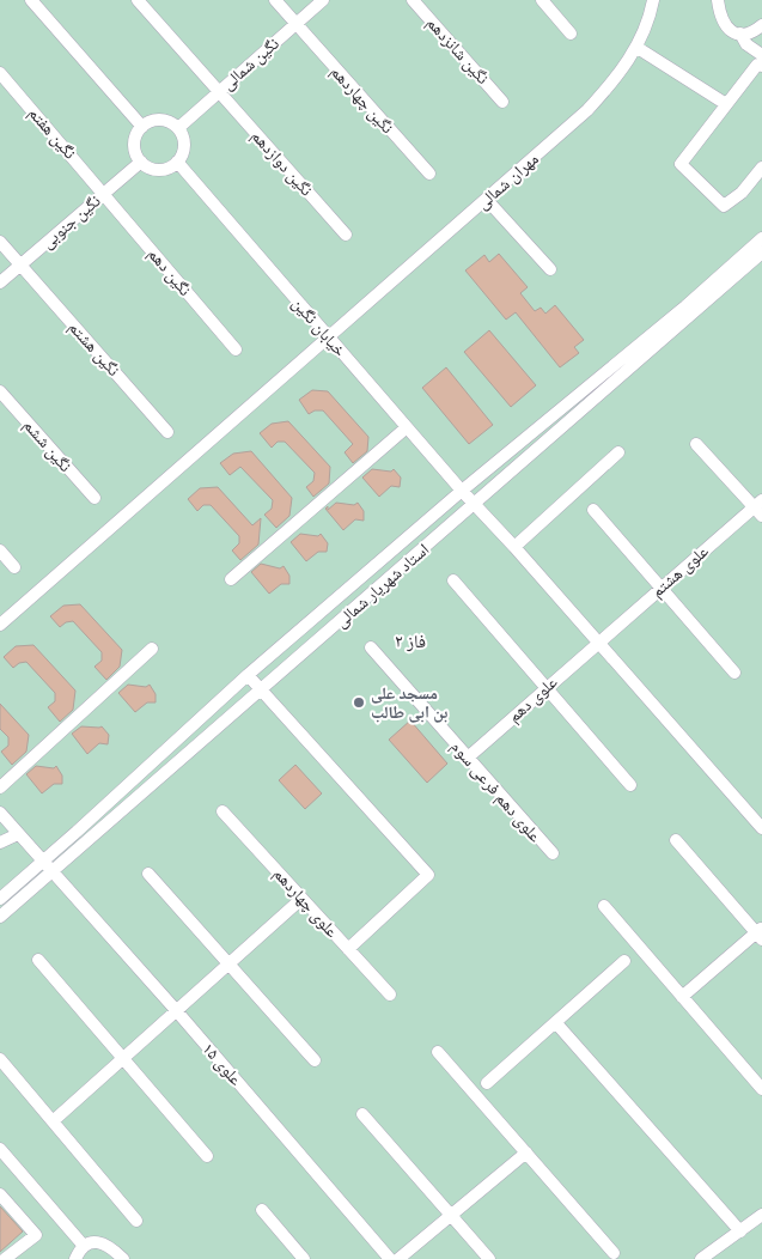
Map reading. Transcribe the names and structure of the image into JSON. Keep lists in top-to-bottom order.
{
  "streets": {
    "street": [
      "نگین شانزدهم",
      "نگین شمالی",
      "نگین چهاردهم",
      "نگین هفتم",
      "نگین دوازدهم",
      "مهران شمالی",
      "نگین جنوبی",
      "نگین دهم",
      "خیابان نگین",
      "نگین هشتم",
      "نگین ششم",
      "علوی هشتم",
      "استاد شهریار شمالی",
      "علوی دهم",
      "علوی دهم فرعی سوم",
      "علوی چهاردهم",
      "علوی ۱۵"
    ]
  },
  "crossings": [
    ["نگین شمالی", "نگین چهاردهم"],
    ["نگین شمالی", "نگین دوازدهم"],
    ["نگین شمالی", "نگین جنوبی"],
    ["نگین شمالی", "خیابان نگین"],
    ["نگین هفتم", "نگین جنوبی"],
    ["نگین هفتم", "نگین دهم"],
    ["مهران شمالی", "خیابان نگین"],
    ["نگین جنوبی", "نگین دهم"],
    ["نگین جنوبی", "خیابان نگین"],
    ["نگین جنوبی", "نگین هشتم"],
    ["خیابان نگین", "علوی هشتم"],
    ["خیابان نگین", "استاد شهریار شمالی"],
    ["خیابان نگین", "علوی دهم"],
    ["علوی هشتم", "علوی دهم"],
    ["استاد شهریار شمالی", "علوی ۱۵"],
    ["علوی دهم", "علوی دهم فرعی سوم"]
  ],
  "districts": ["فاز ۲"],
  "places": ["مسجد علی بن ابی طالب"]
}
